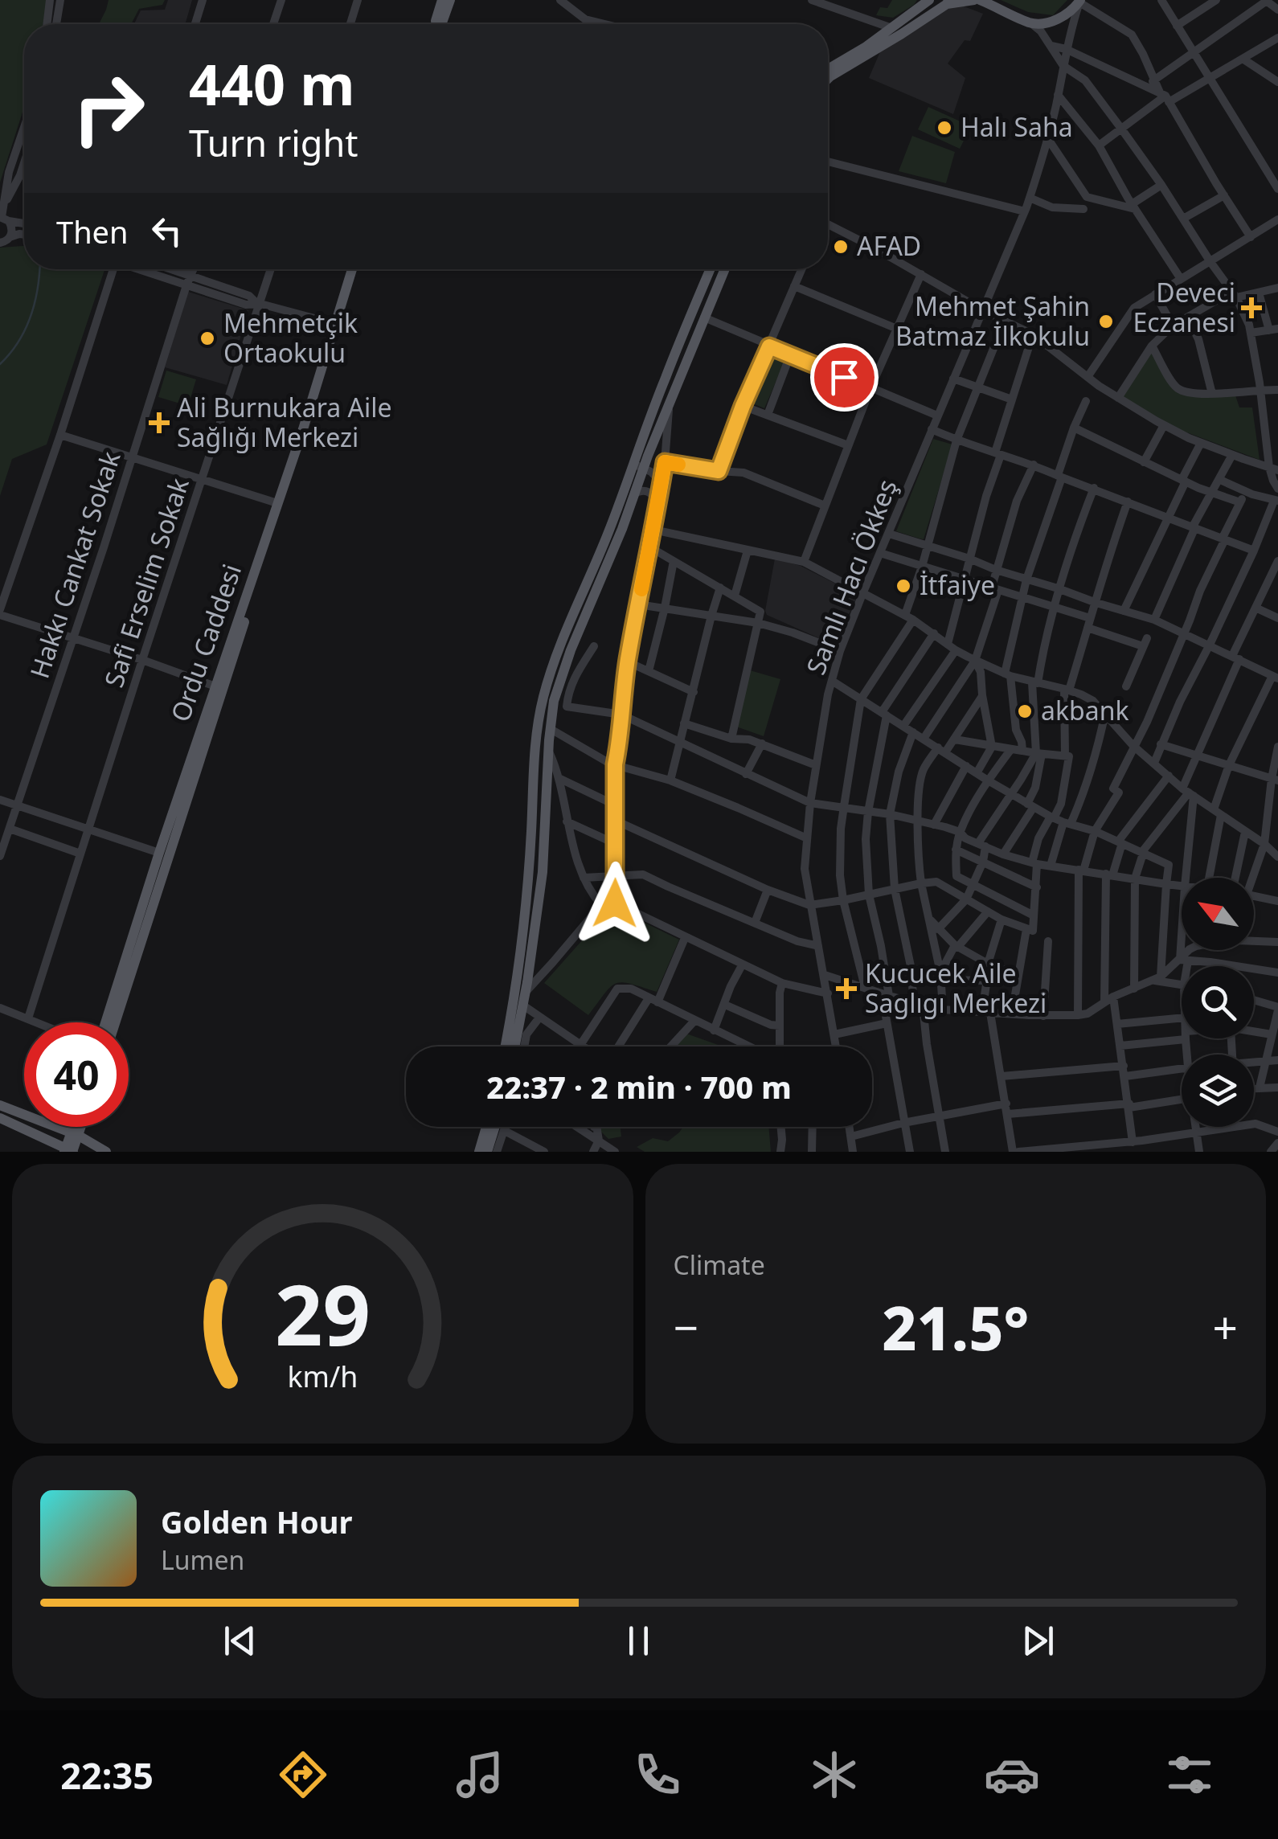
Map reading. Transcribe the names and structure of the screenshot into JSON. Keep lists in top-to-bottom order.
{
  "streets": {
    "main road": ["Ordu Caddesi"],
    "street": ["Hakkı Cankat Sokak", "Samlı Hacı Ökkeş", "Safi Erselim Sokak"]
  },
  "places": {
    "other": [
      "Halı Saha",
      "AFAD",
      "Mehmet Şahin Batmaz İlkokulu",
      "Mehmetçik Ortaokulu",
      "İtfaiye",
      "akbank"
    ],
    "health": ["Deveci Eczanesi", "Ali Burnukara Aile Sağlığı Merkezi", "Kucucek Aile Saglıgı Merkezi"]
  },
  "north": "top left",
  "page": {
    "turn": ["440 m", "Turn right"],
    "then": "Then",
    "limit": "40",
    "trip": "22:37 · 2 min · 700 m",
    "tile": "Climate",
    "heat": ["−", "21.5°", "+"],
    "song": ["Golden Hour", "Lumen"],
    "tabs": "22:35",
    "gauge": ["29", "km/h"]
  }
}
